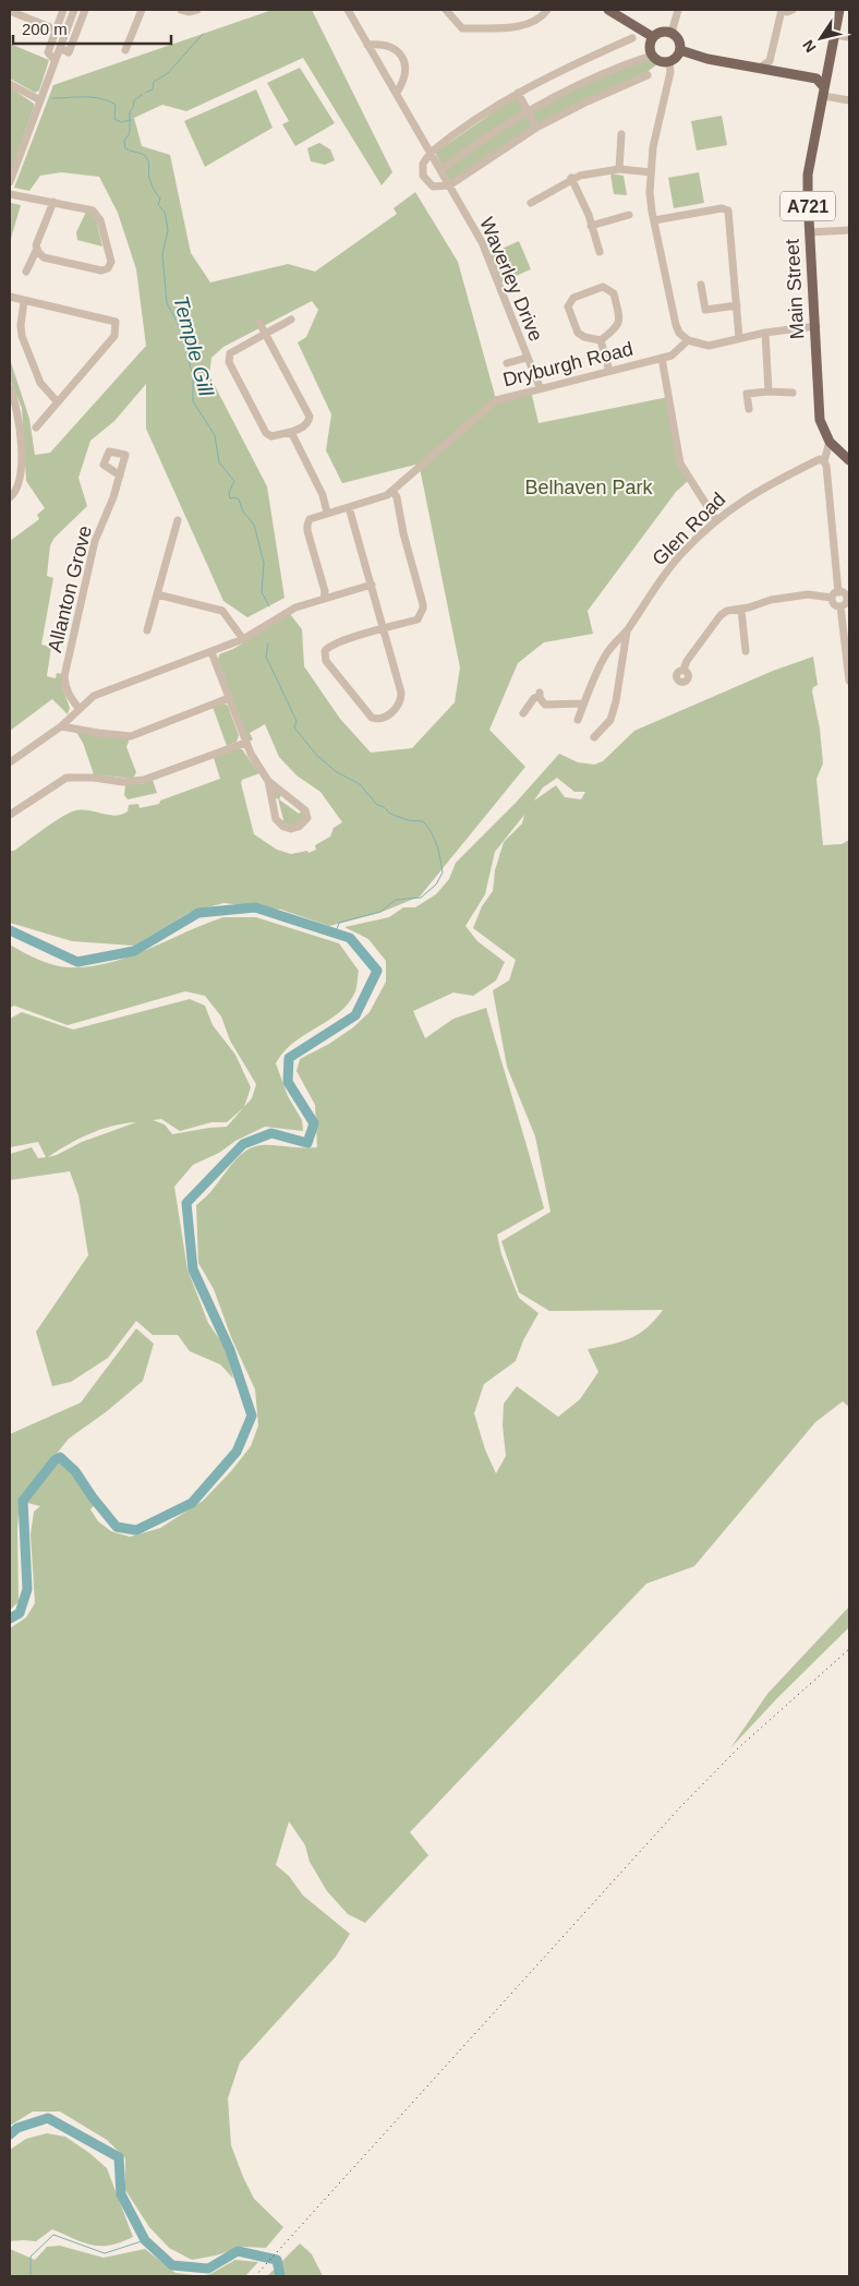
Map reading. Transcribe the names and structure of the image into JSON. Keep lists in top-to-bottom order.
{
  "streets": {
    "main road": ["A721", "Main Street"],
    "street": [
      "Waverley Drive",
      "Dryburgh Road",
      "Glen Road",
      "Allanton Grove"
    ]
  },
  "crossings": [
    ["Waverley Drive", "Dryburgh Road"]
  ],
  "water": ["Temple Gill"],
  "parks": ["Belhaven Park"],
  "scale_bar": "200 m",
  "north": "bottom left"
}
